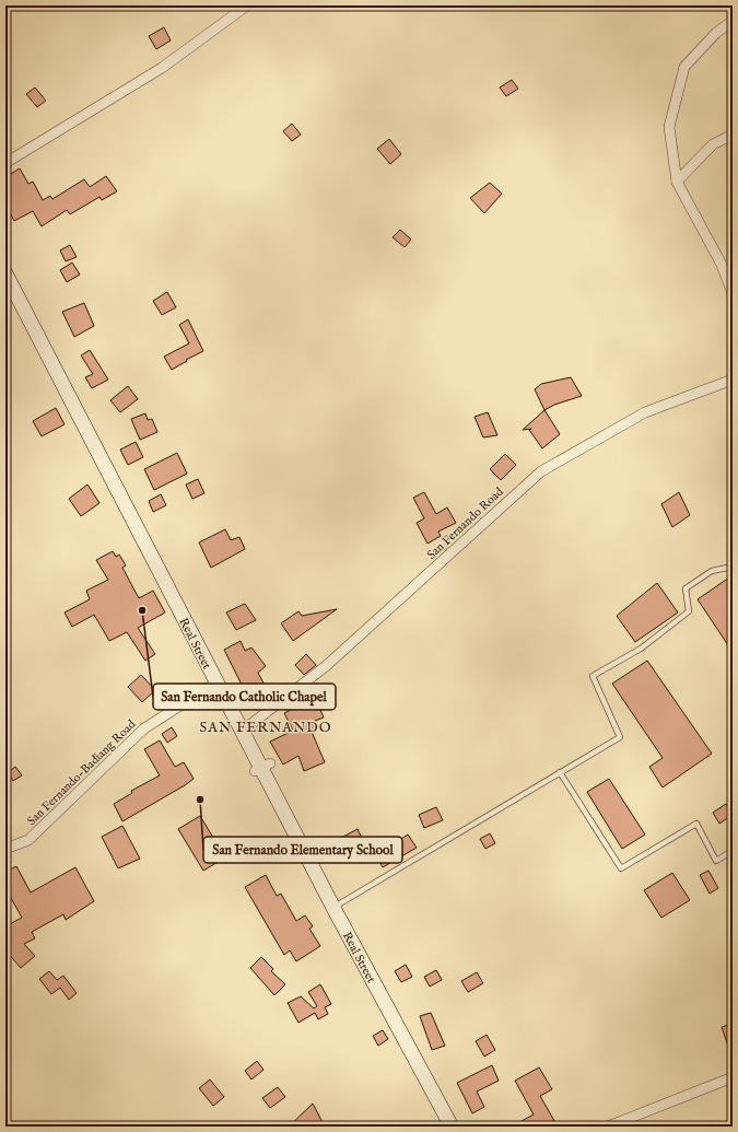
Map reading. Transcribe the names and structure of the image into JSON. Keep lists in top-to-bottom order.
{
  "streets": {
    "main road": ["Real Street"],
    "street": ["San Fernando Road", "San Fernando-Badiang Road"]
  },
  "crossings": [
    ["San Fernando Road", "Real Street"],
    ["Real Street", "San Fernando-Badiang Road"]
  ],
  "districts": ["SAN FERNANDO"],
  "places": ["San Fernando Catholic Chapel", "San Fernando Elementary School"]
}
